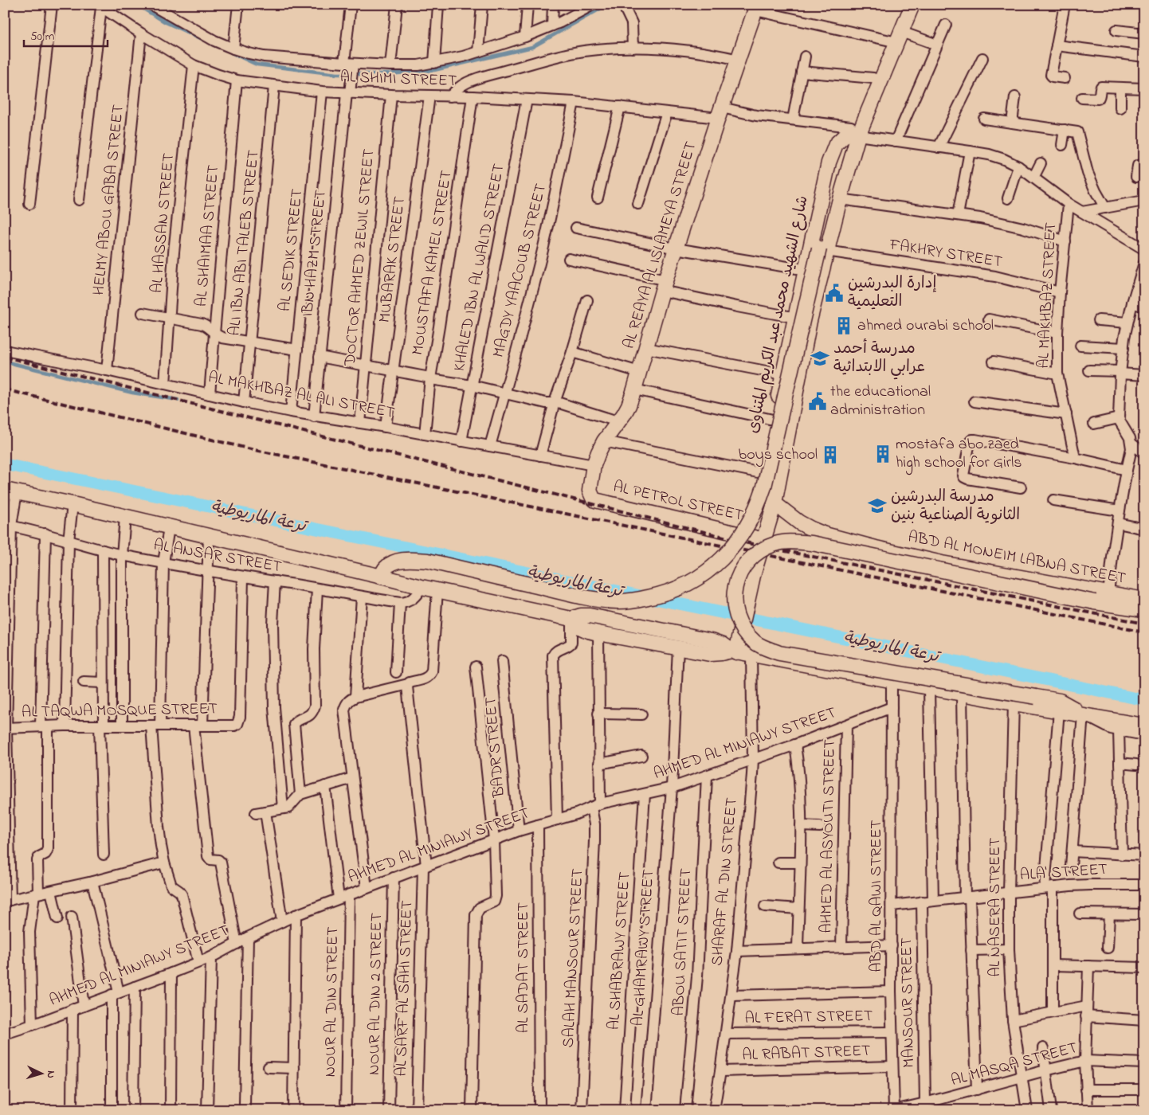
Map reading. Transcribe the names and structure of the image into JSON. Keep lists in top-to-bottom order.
{
  "streets": {
    "main road": [
      "AL REAYA AL ISLAMEYA STREET",
      "شارع الشهيد محمد عبد الكريم المتناوى",
      "AL PETROL STREET",
      "ABD AL MONEIM LABNA STREET"
    ],
    "street": [
      "AL SHIMI STREET",
      "HELMY ABOU GABA STREET",
      "AL HASSAN STREET",
      "AL SHAIMAA STREET",
      "ALI IBN ABI TALEB STREET",
      "AL SEDIK STREET",
      "IBN HAZM STREET",
      "FAKHRY STREET",
      "DOCTOR AHMED ZEWIL STREET",
      "MUBARAK STREET",
      "MOUSTAFA KAMEL STREET",
      "KHALED IBN AL WALID STREET",
      "MAGDY YAACOUB STREET",
      "AL MAKHBAZ STREET",
      "AL MAKHBAZ AL ALI STREET",
      "AL ANSAR STREET",
      "AL TAQWA MOSQUE STREET",
      "AHMED AL MINIAWY STREET",
      "BADR STREET",
      "AHMED AL ASYOUTI STREET",
      "ALA' STREET",
      "SHARAF AL DIN STREET",
      "ABD AL QAWI STREET",
      "AL NASERA STREET",
      "ABOU SATIT STREET",
      "AL GHAMRAWY STREET",
      "AL SHABRAWY STREET",
      "SALAH MANSOUR STREET",
      "AL SADAT STREET",
      "AL SARF AL SAHI STREET",
      "NOUR AL DIN 2 STREET",
      "NOUR AL DIN STREET",
      "MANSOUR STREET",
      "AL FERAT STREET",
      "AL RABAT STREET",
      "AL MASQA STREET"
    ]
  },
  "crossings": [
    ["AL SHIMI STREET", "HELMY ABOU GABA STREET"],
    ["AL SHIMI STREET", "AL HASSAN STREET"],
    ["AL SHIMI STREET", "AL SHAIMAA STREET"],
    ["AL SHIMI STREET", "ALI IBN ABI TALEB STREET"],
    ["AL SHIMI STREET", "AL REAYA AL ISLAMEYA STREET"],
    ["AL SHIMI STREET", "AL SEDIK STREET"],
    ["AL SHIMI STREET", "IBN HAZM STREET"],
    ["AL SHIMI STREET", "DOCTOR AHMED ZEWIL STREET"],
    ["AL SHIMI STREET", "MUBARAK STREET"],
    ["AL SHIMI STREET", "MOUSTAFA KAMEL STREET"],
    ["AL SHIMI STREET", "KHALED IBN AL WALID STREET"],
    ["AL SHIMI STREET", "MAGDY YAACOUB STREET"],
    ["AL SHIMI STREET", "AL MAKHBAZ STREET"],
    ["AL SHIMI STREET", "شارع الشهيد محمد عبد الكريم المتناوى"],
    ["HELMY ABOU GABA STREET", "AL MAKHBAZ AL ALI STREET"],
    ["AL HASSAN STREET", "AL MAKHBAZ AL ALI STREET"],
    ["AL SHAIMAA STREET", "AL MAKHBAZ AL ALI STREET"],
    ["ALI IBN ABI TALEB STREET", "AL MAKHBAZ AL ALI STREET"],
    ["AL REAYA AL ISLAMEYA STREET", "AL MAKHBAZ AL ALI STREET"],
    ["AL REAYA AL ISLAMEYA STREET", "AL PETROL STREET"],
    ["AL SEDIK STREET", "AL MAKHBAZ AL ALI STREET"],
    ["IBN HAZM STREET", "AL MAKHBAZ AL ALI STREET"],
    ["FAKHRY STREET", "AL MAKHBAZ STREET"],
    ["FAKHRY STREET", "شارع الشهيد محمد عبد الكريم المتناوى"],
    ["DOCTOR AHMED ZEWIL STREET", "AL MAKHBAZ AL ALI STREET"],
    ["MUBARAK STREET", "AL MAKHBAZ AL ALI STREET"],
    ["MOUSTAFA KAMEL STREET", "AL MAKHBAZ AL ALI STREET"],
    ["KHALED IBN AL WALID STREET", "AL MAKHBAZ AL ALI STREET"],
    ["MAGDY YAACOUB STREET", "AL MAKHBAZ AL ALI STREET"],
    ["شارع الشهيد محمد عبد الكريم المتناوى", "AL PETROL STREET"],
    ["شارع الشهيد محمد عبد الكريم المتناوى", "ABD AL MONEIM LABNA STREET"],
    ["AL ANSAR STREET", "AL TAQWA MOSQUE STREET"],
    ["AHMED AL MINIAWY STREET", "BADR STREET"],
    ["AHMED AL MINIAWY STREET", "AHMED AL ASYOUTI STREET"],
    ["AHMED AL MINIAWY STREET", "SHARAF AL DIN STREET"],
    ["AHMED AL MINIAWY STREET", "ABD AL QAWI STREET"],
    ["AHMED AL MINIAWY STREET", "ABOU SATIT STREET"],
    ["AHMED AL MINIAWY STREET", "AL GHAMRAWY STREET"],
    ["AHMED AL MINIAWY STREET", "AL SHABRAWY STREET"],
    ["AHMED AL MINIAWY STREET", "SALAH MANSOUR STREET"],
    ["AHMED AL MINIAWY STREET", "AL SADAT STREET"],
    ["AHMED AL MINIAWY STREET", "AL SARF AL SAHI STREET"],
    ["AHMED AL MINIAWY STREET", "NOUR AL DIN 2 STREET"],
    ["AHMED AL MINIAWY STREET", "NOUR AL DIN STREET"],
    ["ALA' STREET", "ABD AL QAWI STREET"],
    ["ALA' STREET", "AL NASERA STREET"],
    ["ALA' STREET", "MANSOUR STREET"],
    ["SHARAF AL DIN STREET", "AL FERAT STREET"],
    ["SHARAF AL DIN STREET", "AL RABAT STREET"],
    ["ABD AL QAWI STREET", "AL FERAT STREET"],
    ["ABD AL QAWI STREET", "AL RABAT STREET"],
    ["ABD AL QAWI STREET", "AL MASQA STREET"],
    ["AL NASERA STREET", "AL MASQA STREET"],
    ["MANSOUR STREET", "AL MASQA STREET"]
  ],
  "water": ["ترعة الماريوطية"],
  "places": {
    "public building": ["إدارة البدرشين التعليمية", "the educational administration"],
    "building": ["ahmed ourabi school", "mostafa abo zaed high school for Girls", "boys school"],
    "school or university": ["مدرسة أحمد عرابي الابتدائية", "مدرسة البدرشين الثانوية الصناعية بنين"]
  },
  "scale_bar": "50 m",
  "north": "right"
}
